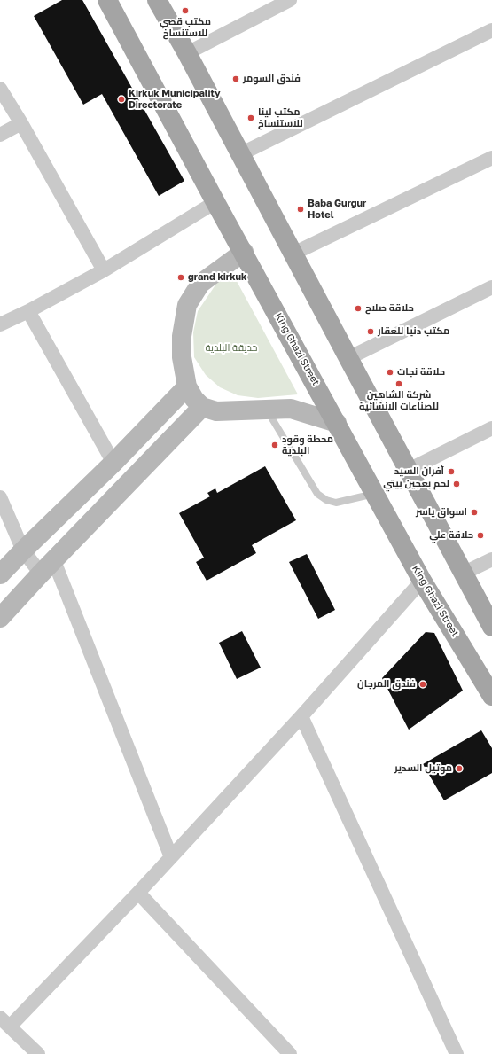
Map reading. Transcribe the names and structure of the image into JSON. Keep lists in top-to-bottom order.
{
  "streets": {
    "main road": ["King Ghazi Street"]
  },
  "parks": ["حديقة البلدية"],
  "places": [
    "مكتب قصي للاستنساخ",
    "فندق السومر",
    "Kirkuk Municipality Directorate",
    "مكتب لينا للاستنساخ",
    "Baba Gurgur Hotel",
    "grand kirkuk",
    "حلاقة صلاح",
    "مكتب دنيا للعقار",
    "حلاقة نجات",
    "شركة الشاهين للصناعات الانشائية",
    "محطة وقود البلدية",
    "أفران السيد",
    "لحم بعجين بيتي",
    "اسواق ياسر",
    "حلاقة علي",
    "فندق المرجان",
    "موتيل السدير"
  ]
}
